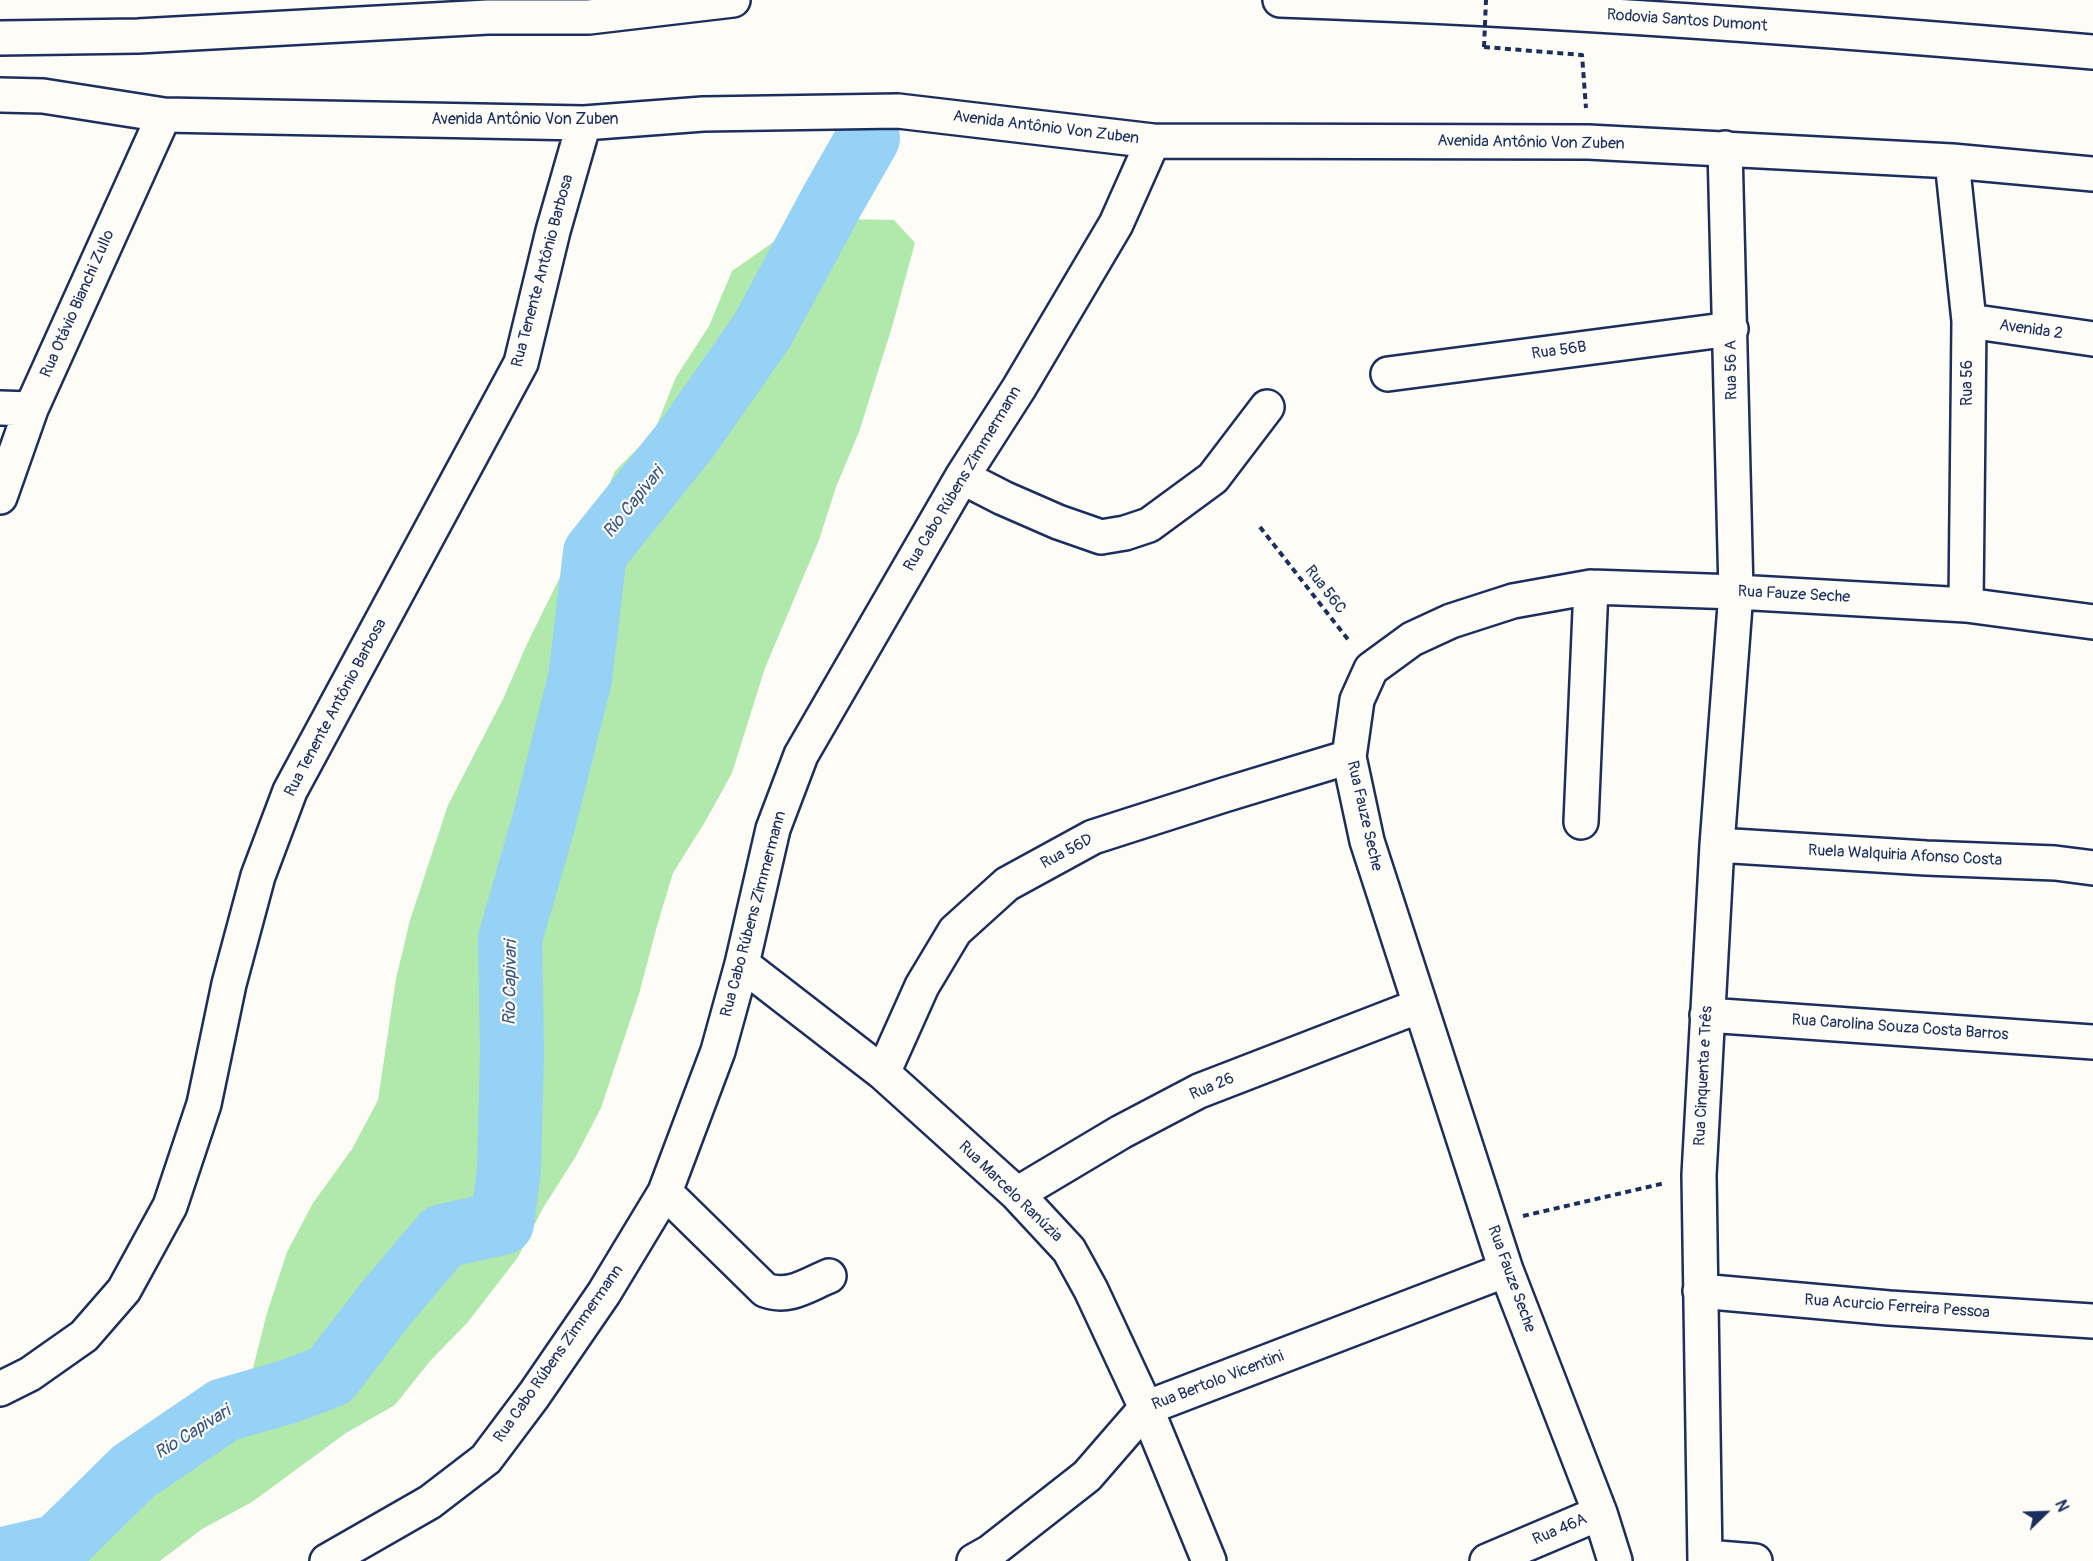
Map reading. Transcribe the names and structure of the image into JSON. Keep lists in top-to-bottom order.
{
  "streets": {
    "main road": [
      "Rodovia Santos Dumont",
      "Avenida Antônio Von Zuben",
      "Rua Tenente Antônio Barbosa",
      "Rua Otávio Bianchi Zullo",
      "Avenida 2",
      "Rua 56B",
      "Rua 56 A",
      "Rua 56",
      "Rua Cabo Rúbens Zimmermann",
      "Rua Fauze Seche",
      "Rua 56D",
      "Ruela Walquiria Afonso Costa",
      "Rua Carolina Souza Costa Barros",
      "Rua Cinquenta e Três",
      "Rua 26",
      "Rua Marcelo Ranúzia",
      "Rua Acurcio Ferreira Pessoa",
      "Rua Bertolo Vicentini",
      "Rua 46A"
    ],
    "path": ["Rua 56C"]
  },
  "crossings": [
    ["Avenida Antônio Von Zuben", "Rua Tenente Antônio Barbosa"],
    ["Avenida Antônio Von Zuben", "Rua Otávio Bianchi Zullo"],
    ["Avenida Antônio Von Zuben", "Rua 56 A"],
    ["Avenida Antônio Von Zuben", "Rua 56"],
    ["Avenida Antônio Von Zuben", "Rua Cabo Rúbens Zimmermann"],
    ["Avenida 2", "Rua 56"],
    ["Rua 56B", "Rua 56 A"],
    ["Rua 56 A", "Rua Fauze Seche"],
    ["Rua 56 A", "Rua Cinquenta e Três"],
    ["Rua 56", "Rua Fauze Seche"],
    ["Rua Cabo Rúbens Zimmermann", "Rua Marcelo Ranúzia"],
    ["Rua 56C", "Rua Fauze Seche"],
    ["Rua Fauze Seche", "Rua 56D"],
    ["Rua Fauze Seche", "Rua Cinquenta e Três"],
    ["Rua Fauze Seche", "Rua 26"],
    ["Rua Fauze Seche", "Rua Bertolo Vicentini"],
    ["Rua Fauze Seche", "Rua 46A"],
    ["Rua 56D", "Rua Marcelo Ranúzia"],
    ["Ruela Walquiria Afonso Costa", "Rua Cinquenta e Três"],
    ["Rua Carolina Souza Costa Barros", "Rua Cinquenta e Três"],
    ["Rua Cinquenta e Três", "Rua Acurcio Ferreira Pessoa"],
    ["Rua 26", "Rua Marcelo Ranúzia"],
    ["Rua Marcelo Ranúzia", "Rua Bertolo Vicentini"]
  ],
  "water": ["Rio Capivari"],
  "north": "top right"
}
